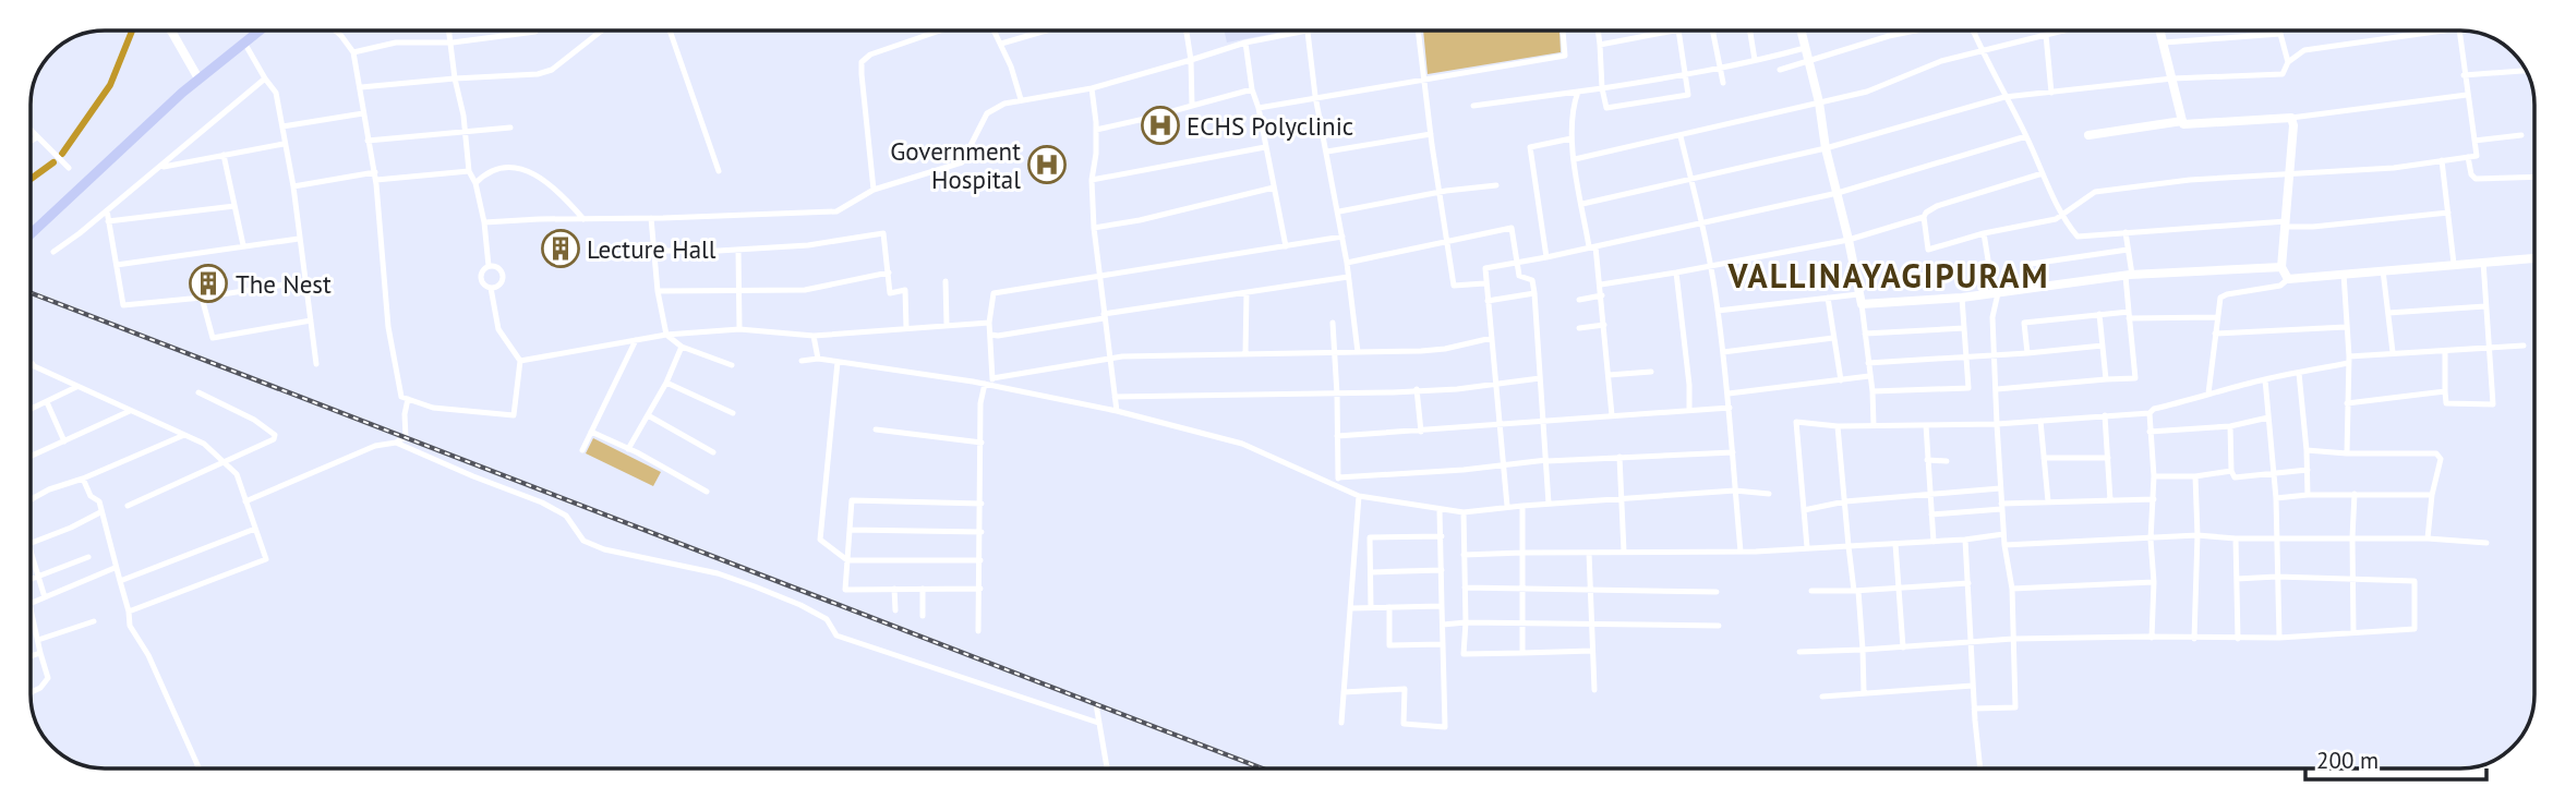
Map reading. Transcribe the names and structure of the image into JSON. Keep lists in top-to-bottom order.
{
  "districts": ["VALLINAYAGIPURAM"],
  "places": {
    "hospital": ["ECHS Polyclinic", "Government Hospital"],
    "building": ["Lecture Hall", "The Nest"]
  },
  "scale_bar": "200 m"
}
